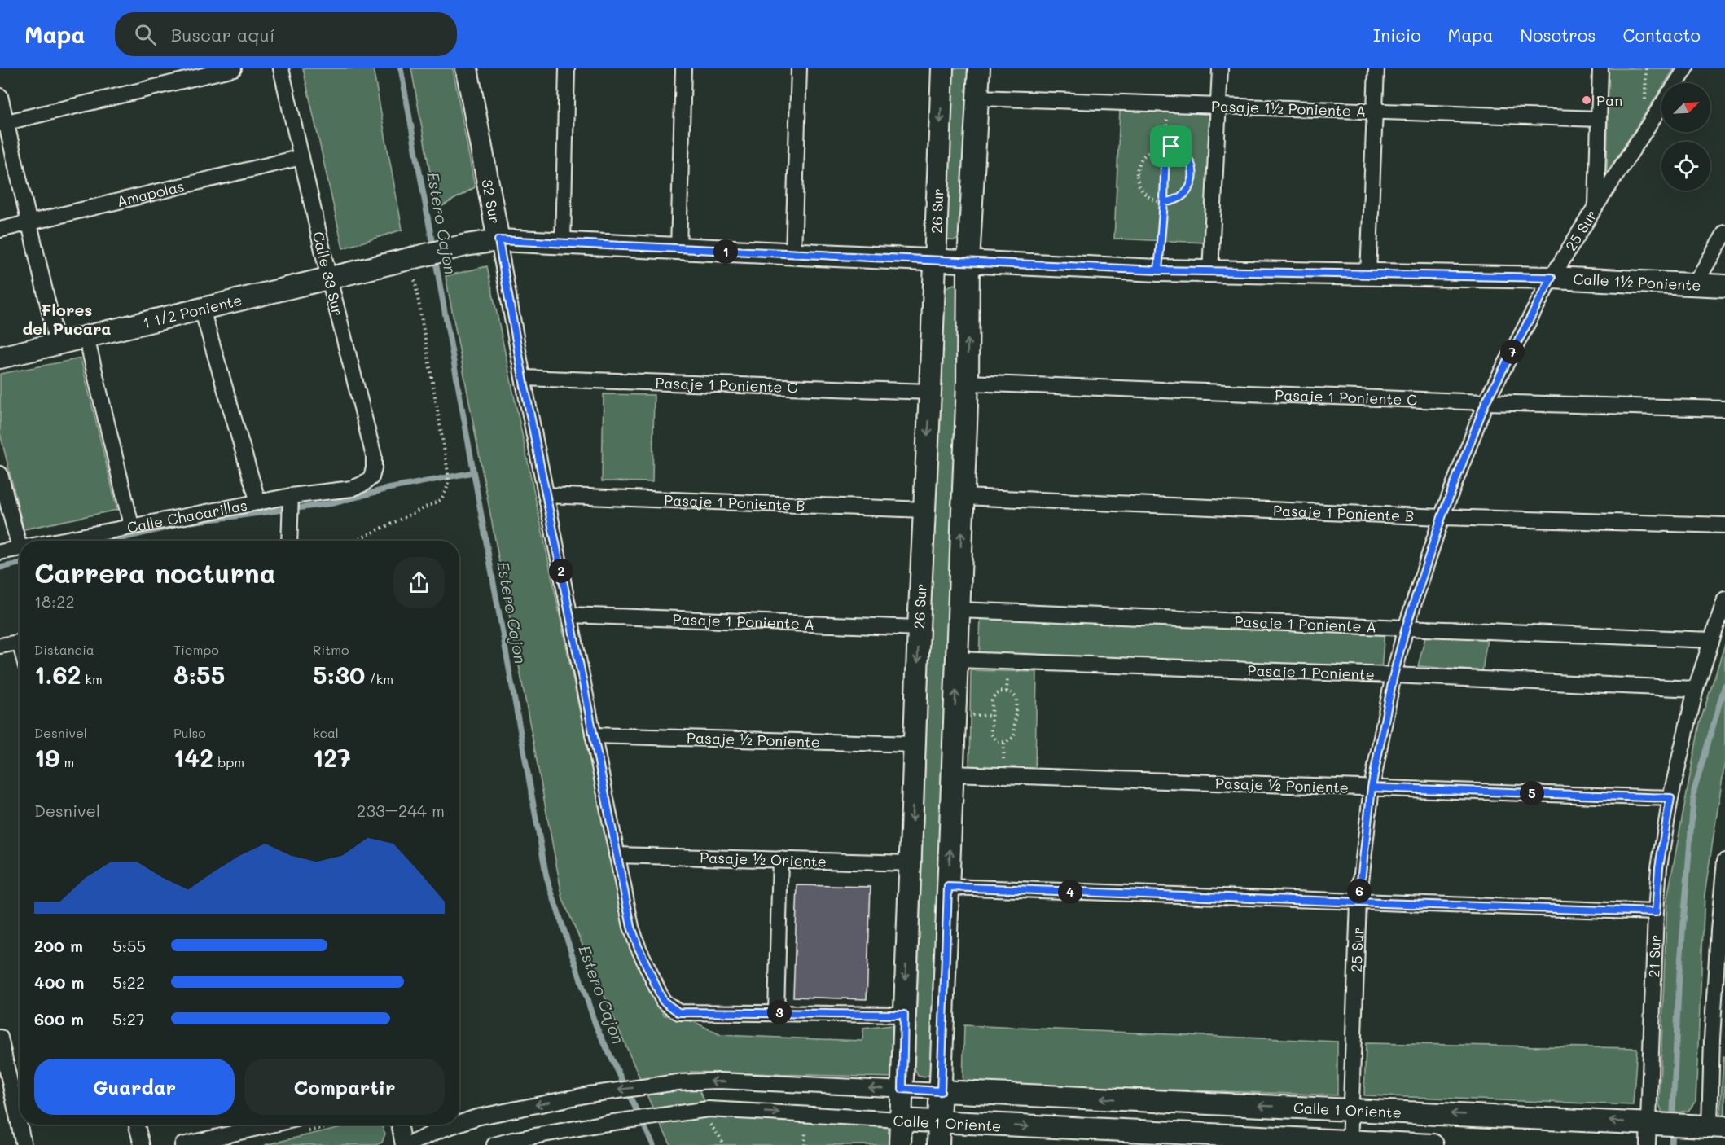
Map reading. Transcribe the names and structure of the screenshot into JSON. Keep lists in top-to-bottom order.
{
  "streets": {
    "street": [
      "Pasaje 1½ Poniente A",
      "Amapolas",
      "32 Sur",
      "26 Sur",
      "25 Sur",
      "Calle 33 Sur",
      "Calle 1½ Poniente",
      "1 1/2 Poniente",
      "Pasaje 1 Poniente C",
      "Pasaje 1 Poniente B",
      "Calle Chacarillas",
      "Pasaje 1 Poniente A",
      "Pasaje 1 Poniente",
      "Pasaje ½ Poniente",
      "Pasaje ½ Oriente",
      "21 Sur",
      "Calle 1 Oriente"
    ]
  },
  "crossings": [
    ["Pasaje 1½ Poniente A", "25 Sur"],
    ["Amapolas", "Calle 33 Sur"],
    ["32 Sur", "Calle 1½ Poniente"],
    ["32 Sur", "Pasaje 1 Poniente C"],
    ["32 Sur", "Pasaje 1 Poniente B"],
    ["32 Sur", "Pasaje 1 Poniente A"],
    ["32 Sur", "Pasaje ½ Poniente"],
    ["32 Sur", "Pasaje ½ Oriente"],
    ["26 Sur", "Calle 1½ Poniente"],
    ["26 Sur", "Pasaje 1 Poniente C"],
    ["26 Sur", "Pasaje 1 Poniente B"],
    ["26 Sur", "Pasaje 1 Poniente A"],
    ["26 Sur", "Pasaje ½ Poniente"],
    ["26 Sur", "Pasaje ½ Oriente"],
    ["26 Sur", "Calle 1 Oriente"],
    ["25 Sur", "Calle 1½ Poniente"],
    ["25 Sur", "Pasaje 1 Poniente C"],
    ["25 Sur", "Pasaje 1 Poniente B"],
    ["25 Sur", "Pasaje 1 Poniente A"],
    ["25 Sur", "Pasaje 1 Poniente"],
    ["25 Sur", "Pasaje ½ Poniente"],
    ["25 Sur", "Calle 1 Oriente"],
    ["Calle 33 Sur", "1 1/2 Poniente"],
    ["Calle 33 Sur", "Calle Chacarillas"],
    ["Calle 1½ Poniente", "1 1/2 Poniente"],
    ["Pasaje 1 Poniente A", "21 Sur"],
    ["Pasaje 1 Poniente", "21 Sur"],
    ["Pasaje ½ Poniente", "21 Sur"],
    ["21 Sur", "Calle 1 Oriente"]
  ],
  "districts": ["Flores del Pucara"],
  "water": ["Estero Cajon"],
  "places": ["Pan"],
  "north": "top right",
  "page": {
    "header": "Mapa",
    "search": "Buscar aquí",
    "nav": [
      "Inicio",
      "Mapa",
      "Nosotros",
      "Contacto"
    ],
    "pins": [
      "1",
      "7",
      "2",
      "5",
      "6",
      "4",
      "3"
    ],
    "heading": ["Carrera nocturna", "18:22"],
    "stats": [
      ["Distancia", "1.62 km"],
      ["Tiempo", "8:55"],
      ["Ritmo", "5:30 /km"],
      ["Desnivel", "19 m"],
      ["Pulso", "142 bpm"],
      ["kcal", "127"]
    ],
    "chart": ["Desnivel", "233–244 m"],
    "list": [
      {
        "name": "200 m",
        "note": "5:55"
      },
      {
        "name": "400 m",
        "note": "5:22"
      },
      {
        "name": "600 m",
        "note": "5:27"
      }
    ],
    "buttons": ["Guardar", "Compartir"]
  }
}
